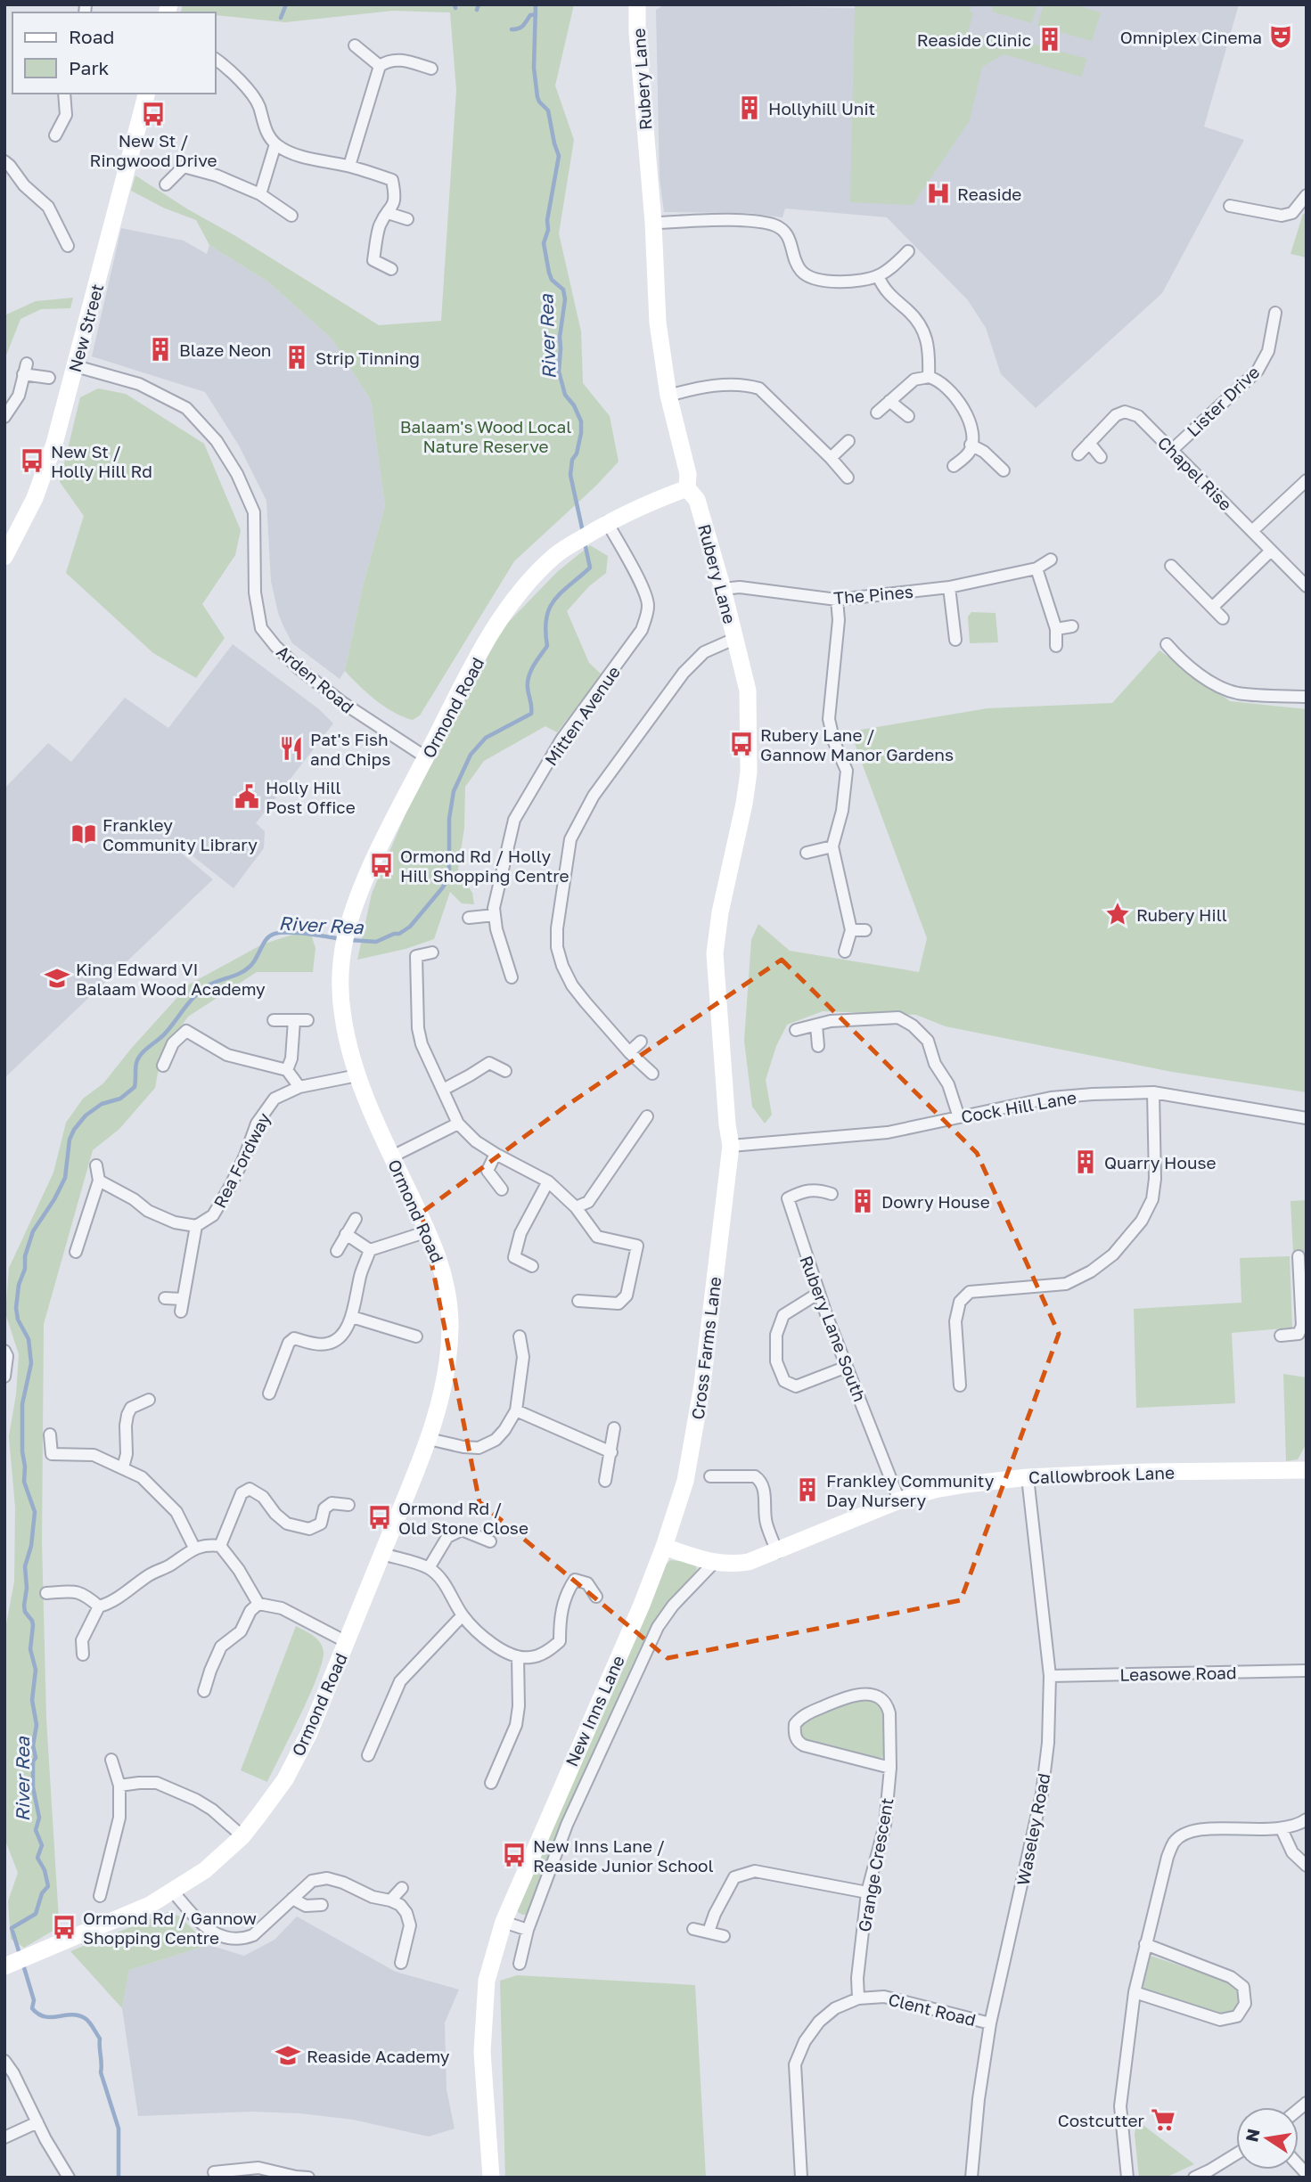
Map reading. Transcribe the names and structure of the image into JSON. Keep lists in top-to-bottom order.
{
  "streets": {
    "street": [
      "Rubery Lane",
      "New Street",
      "Lister Drive",
      "Chapel Rise",
      "The Pines",
      "Arden Road",
      "Ormond Road",
      "Mitten Avenue",
      "Cock Hill Lane",
      "Rea Fordway",
      "Rubery Lane South",
      "Cross Farms Lane",
      "Callowbrook Lane",
      "Leasowe Road",
      "New Inns Lane",
      "Waseley Road",
      "Grange Crescent",
      "Clent Road"
    ]
  },
  "crossings": [
    ["Rubery Lane", "The Pines"],
    ["Rubery Lane", "Ormond Road"],
    ["Rubery Lane", "Cock Hill Lane"],
    ["Rubery Lane", "Cross Farms Lane"],
    ["New Street", "Arden Road"],
    ["Lister Drive", "Chapel Rise"],
    ["Arden Road", "Ormond Road"],
    ["Ormond Road", "Mitten Avenue"],
    ["Ormond Road", "Rea Fordway"],
    ["Cock Hill Lane", "Cross Farms Lane"],
    ["Rubery Lane South", "Callowbrook Lane"],
    ["Cross Farms Lane", "New Inns Lane"],
    ["Callowbrook Lane", "Waseley Road"],
    ["Leasowe Road", "Waseley Road"],
    ["Waseley Road", "Clent Road"],
    ["Grange Crescent", "Clent Road"]
  ],
  "water": ["River Rea"],
  "parks": ["Balaam's Wood Local Nature Reserve"],
  "places": {
    "theatre": ["Omniplex Cinema"],
    "building": [
      "Reaside Clinic",
      "Hollyhill Unit",
      "Blaze Neon",
      "Strip Tinning",
      "Quarry House",
      "Dowry House",
      "Frankley Community Day Nursery"
    ],
    "bus stop": [
      "New St / Ringwood Drive",
      "New St / Holly Hill Rd",
      "Rubery Lane / Gannow Manor Gardens",
      "Ormond Rd / Holly Hill Shopping Centre",
      "Ormond Rd / Old Stone Close",
      "New Inns Lane / Reaside Junior School",
      "Ormond Rd / Gannow Shopping Centre"
    ],
    "hospital": ["Reaside"],
    "restaurant": ["Pat's Fish and Chips"],
    "public building": ["Holly Hill Post Office"],
    "library": ["Frankley Community Library"],
    "place": ["Rubery Hill"],
    "school or university": ["King Edward VI Balaam Wood Academy", "Reaside Academy"],
    "supermarket": ["Costcutter"]
  },
  "legend": ["Road", "Park"],
  "north": "left"
}
